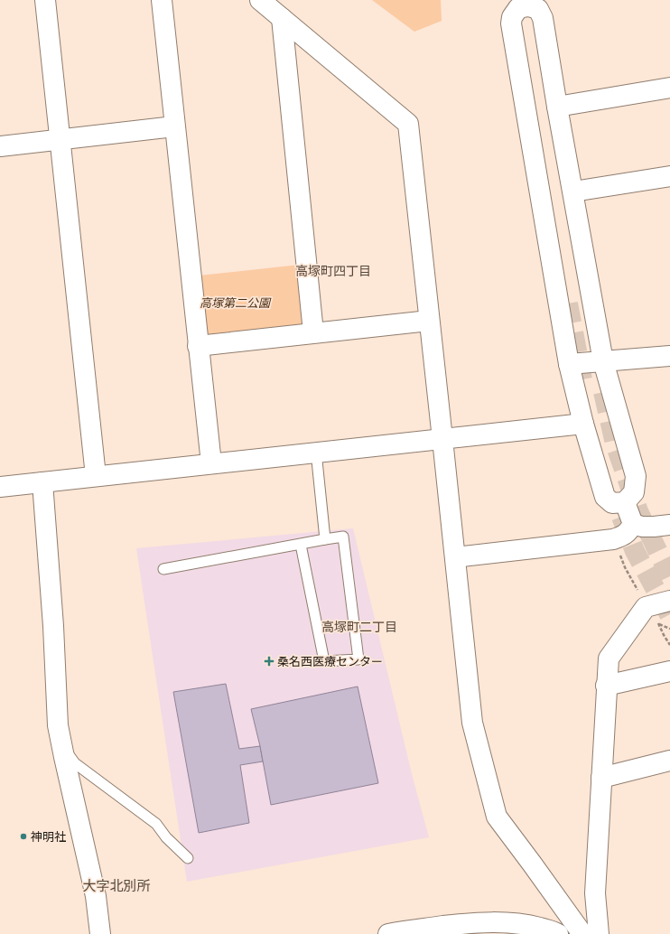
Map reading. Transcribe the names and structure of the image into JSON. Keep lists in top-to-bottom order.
{
  "districts": ["高塚町四丁目", "高塚町二丁目", "大字北別所"],
  "parks": ["高塚第二公園"],
  "places": {
    "health": ["桑名西医療センター"],
    "other": ["神明社"]
  }
}
